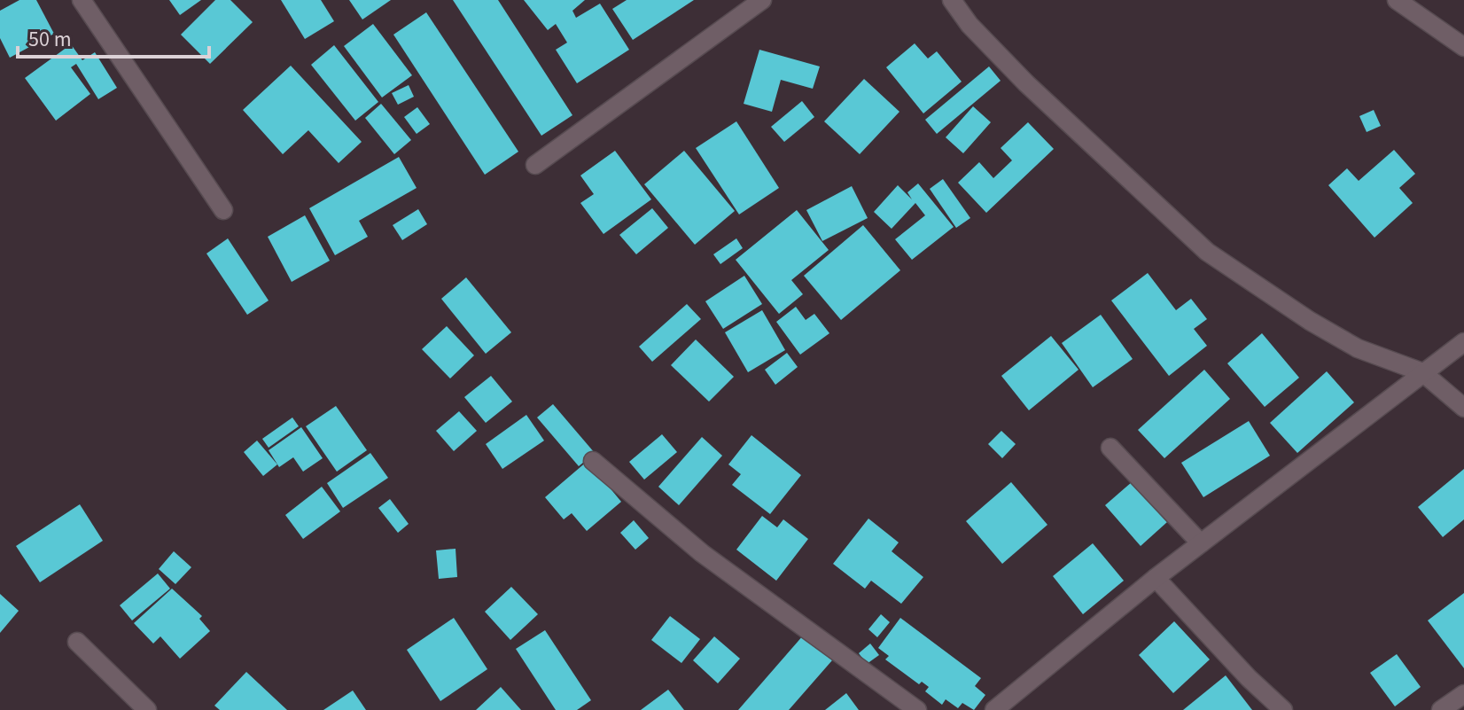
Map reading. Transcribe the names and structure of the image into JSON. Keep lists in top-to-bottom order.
{
  "scale_bar": "50 m"
}
